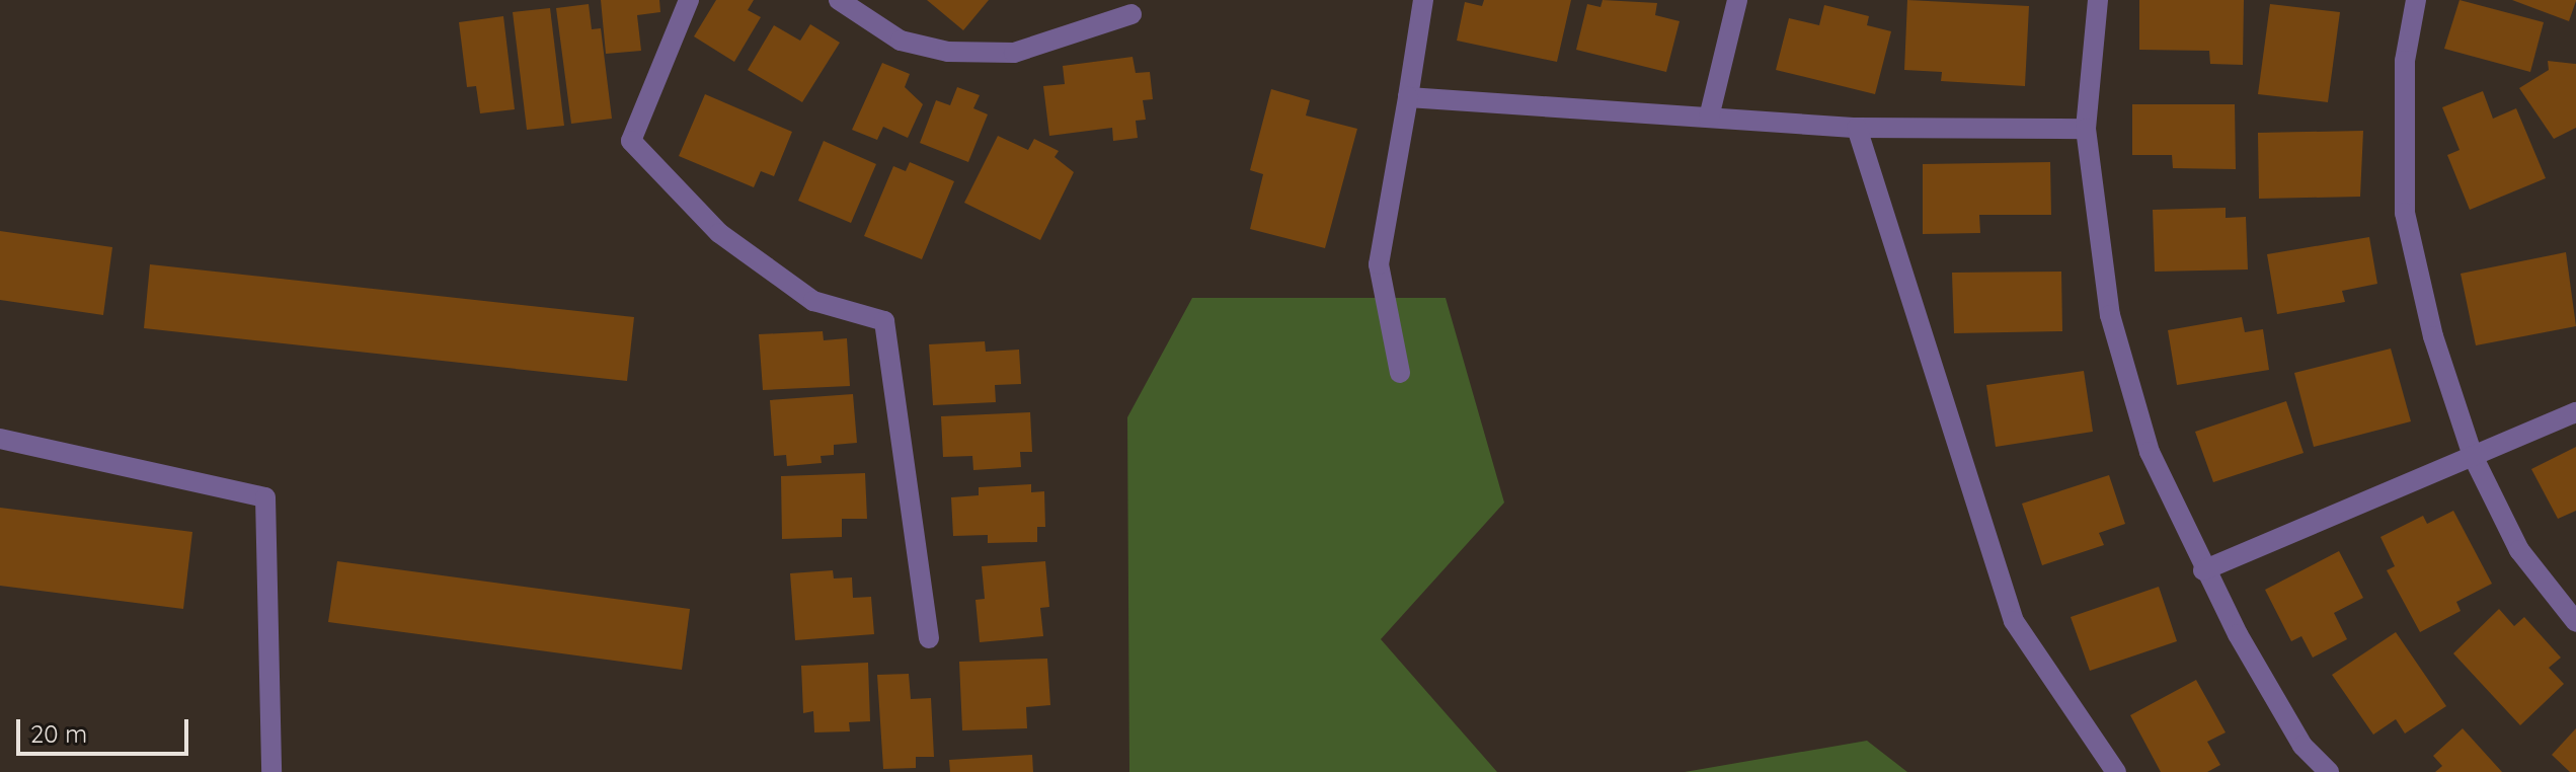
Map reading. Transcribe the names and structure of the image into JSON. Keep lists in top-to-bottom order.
{
  "scale_bar": "20 m"
}
